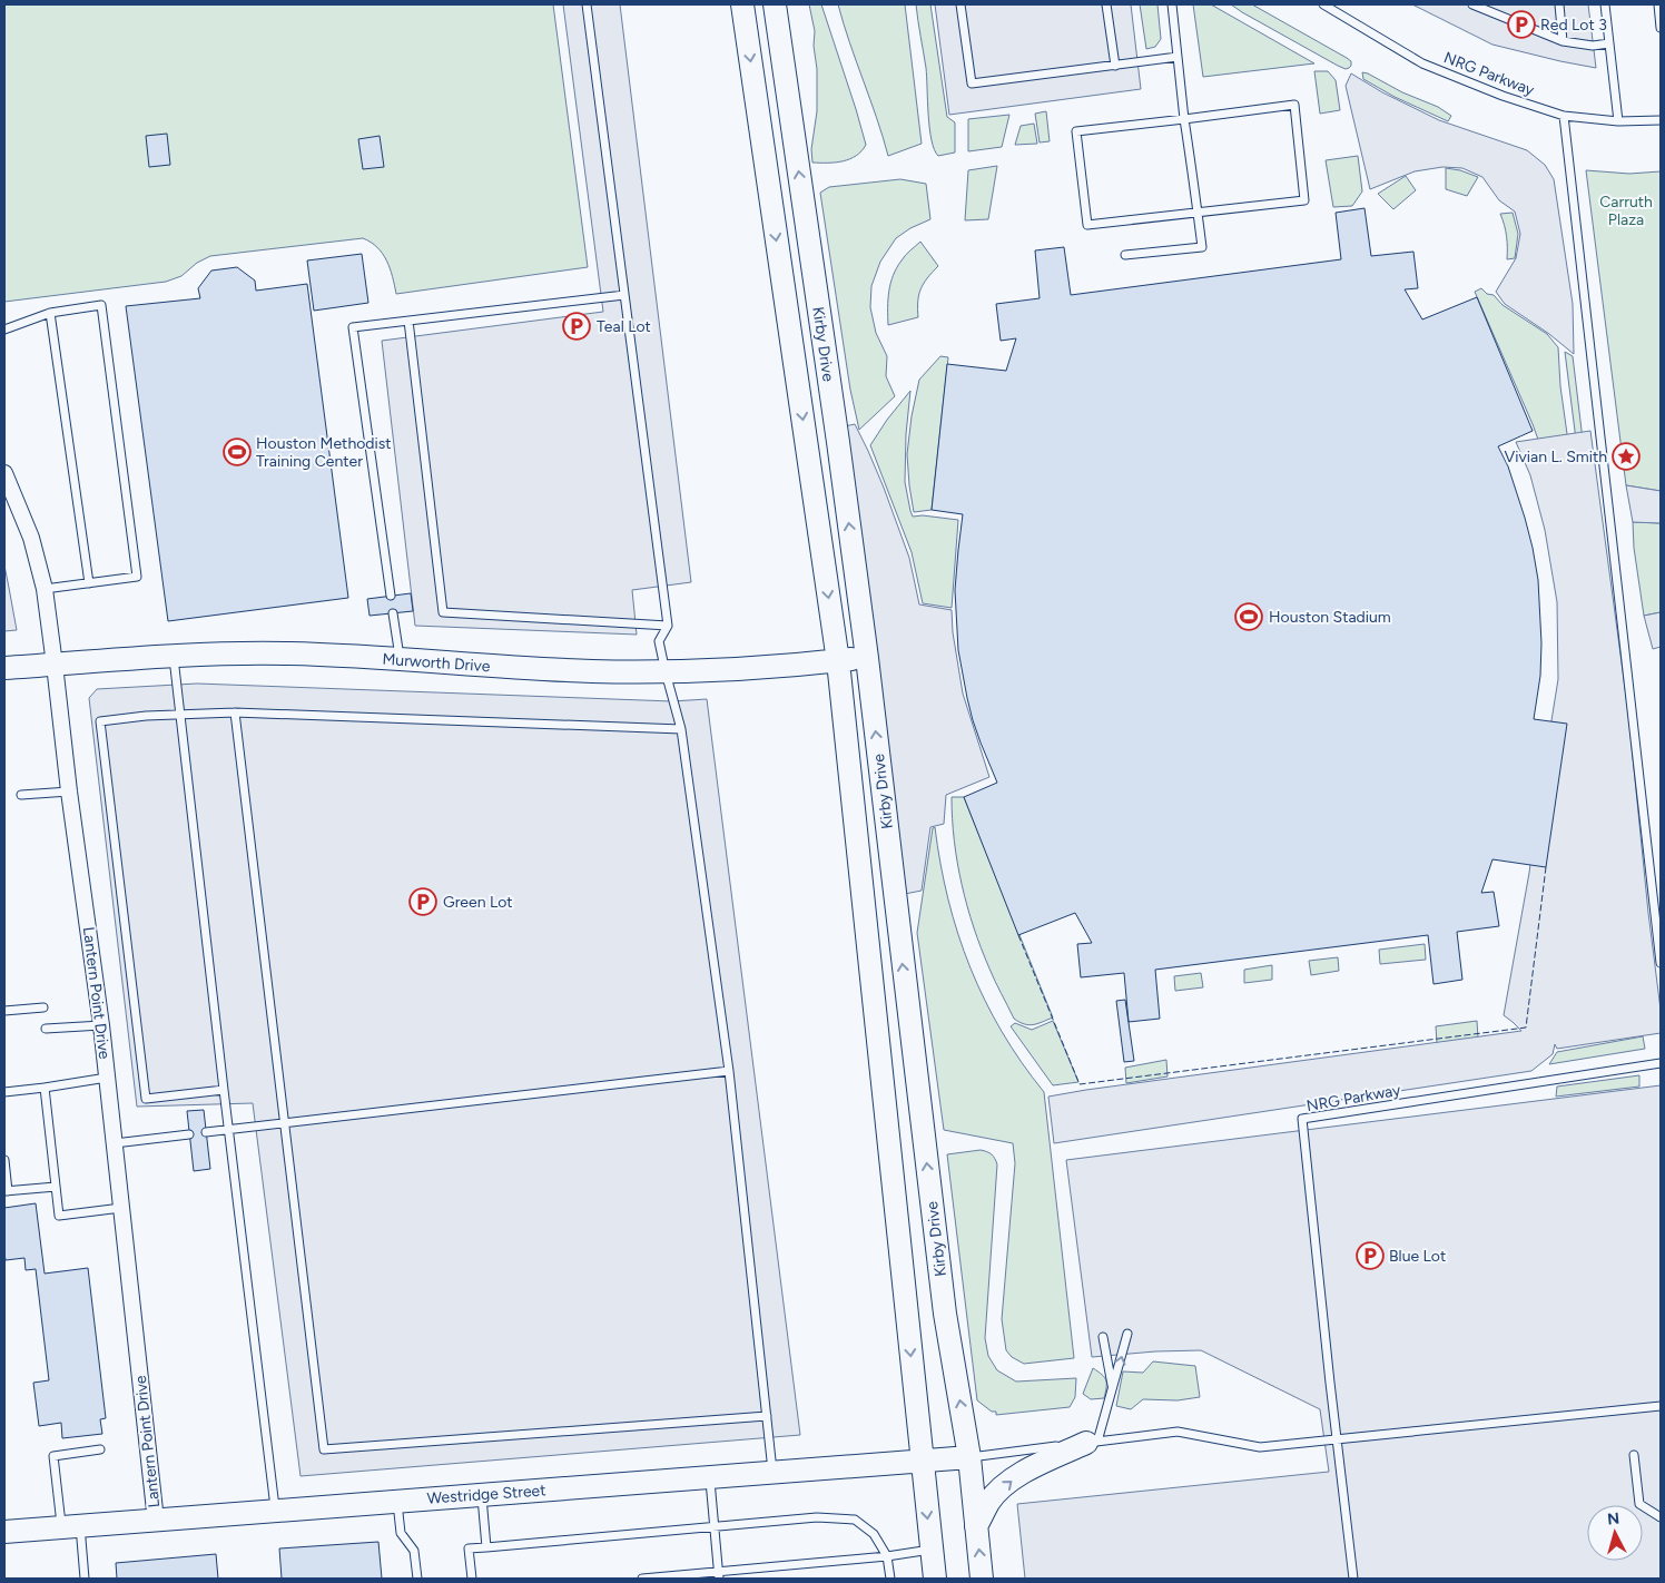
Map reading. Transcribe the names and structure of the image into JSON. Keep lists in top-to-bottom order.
{
  "streets": {
    "main road": ["Kirby Drive", "Murworth Drive", "Westridge Street"],
    "street": ["Lantern Point Drive"],
    "lane": ["NRG Parkway"]
  },
  "crossings": [
    ["Kirby Drive", "Murworth Drive"],
    ["Kirby Drive", "Westridge Street"],
    ["Murworth Drive", "Lantern Point Drive"],
    ["Lantern Point Drive", "Westridge Street"]
  ],
  "parks": ["Carruth Plaza"],
  "places": {
    "parking": [
      "Red Lot 3",
      "Teal Lot",
      "Green Lot",
      "Blue Lot"
    ],
    "sports": ["Houston Methodist Training Center", "Houston Stadium"],
    "place": ["Vivian L. Smith"]
  },
  "north": "top"
}
